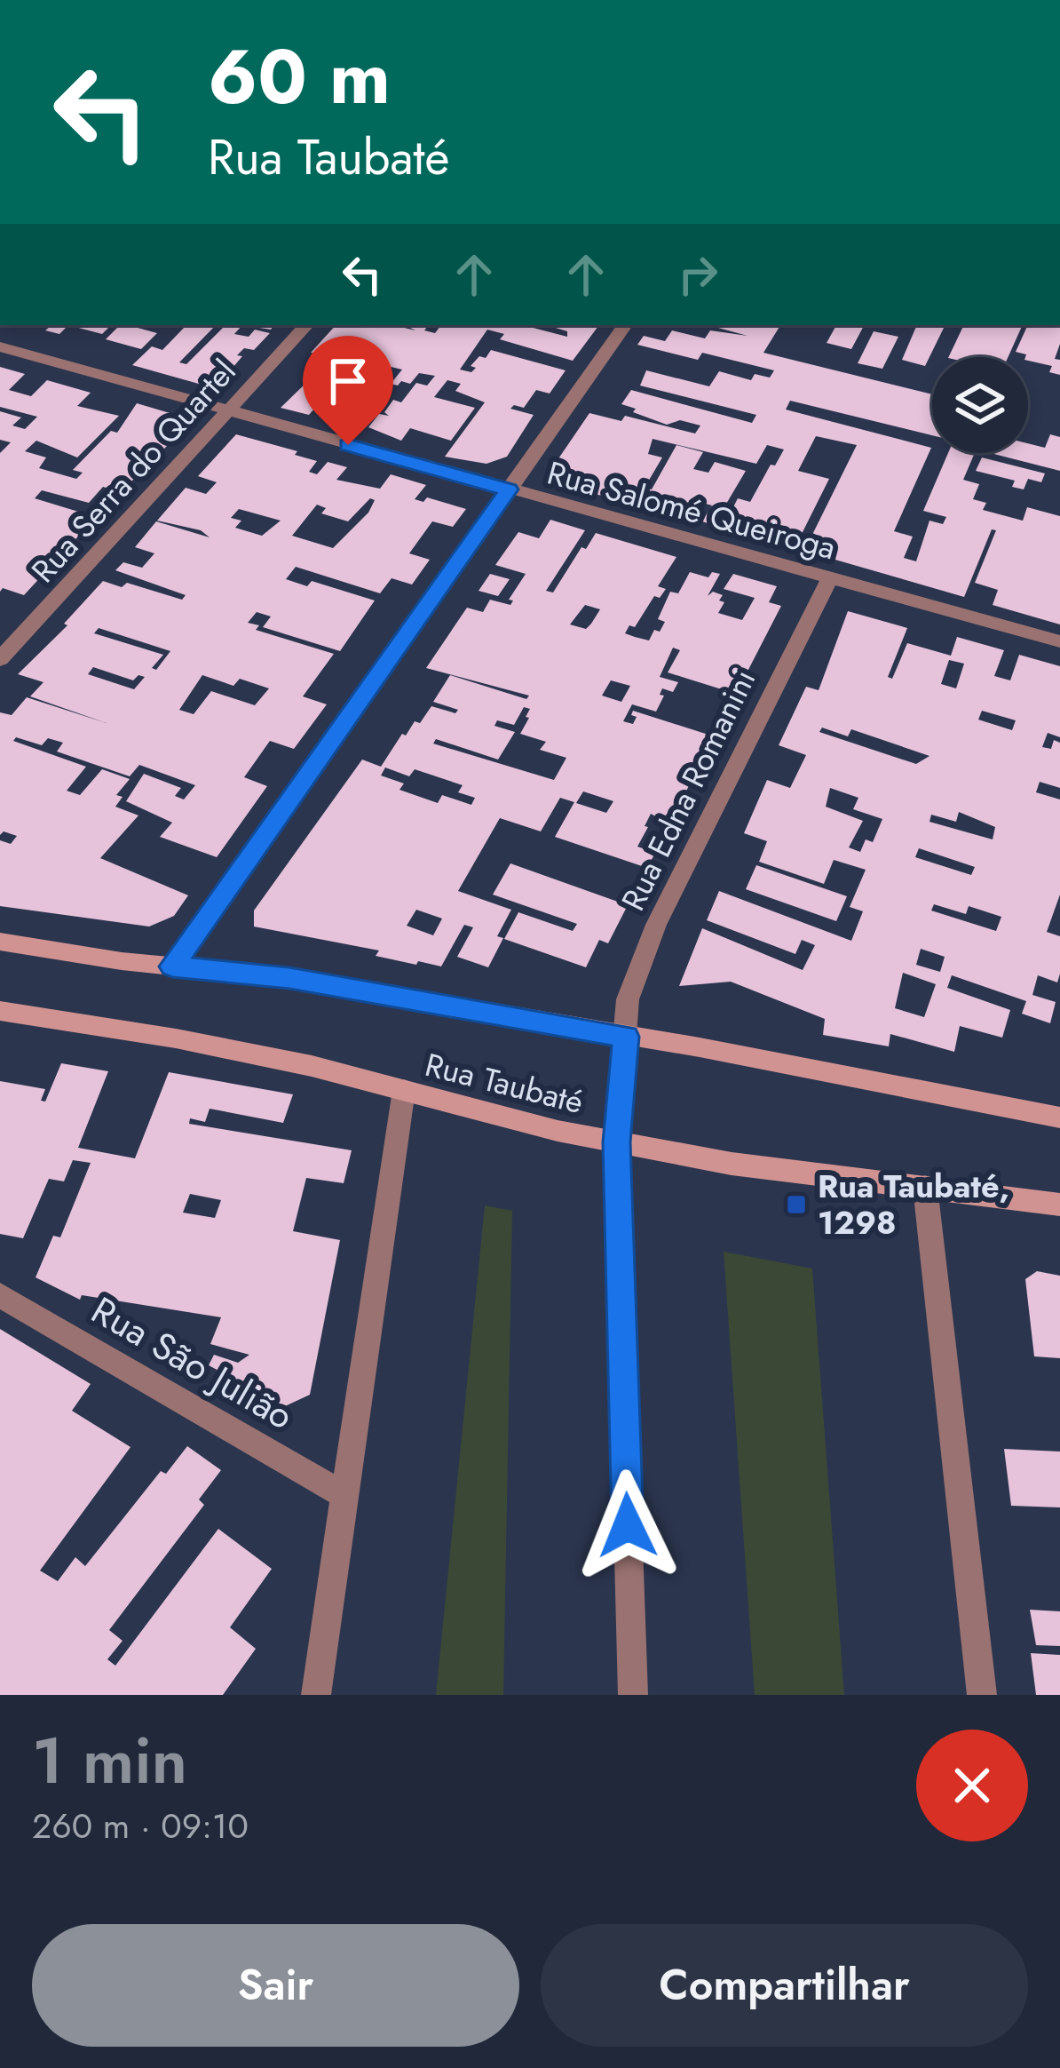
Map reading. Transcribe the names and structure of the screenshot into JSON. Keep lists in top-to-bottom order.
{
  "streets": {
    "main road": ["Rua Taubaté"],
    "street": [
      "Rua Serra do Quartel",
      "Rua Salomé Queiroga",
      "Rua Edna Romanini",
      "Rua São Julião"
    ]
  },
  "crossings": [
    ["Rua Serra do Quartel", "Rua Salomé Queiroga"],
    ["Rua Salomé Queiroga", "Rua Edna Romanini"],
    ["Rua Edna Romanini", "Rua Taubaté"]
  ],
  "places": {
    "transit": ["Rua Taubaté, 1298"]
  },
  "page": {
    "turn": ["60 m", "Rua Taubaté"],
    "heading": ["1 min", "260 m · 09:10"],
    "buttons": ["Sair", "Compartilhar"]
  }
}
